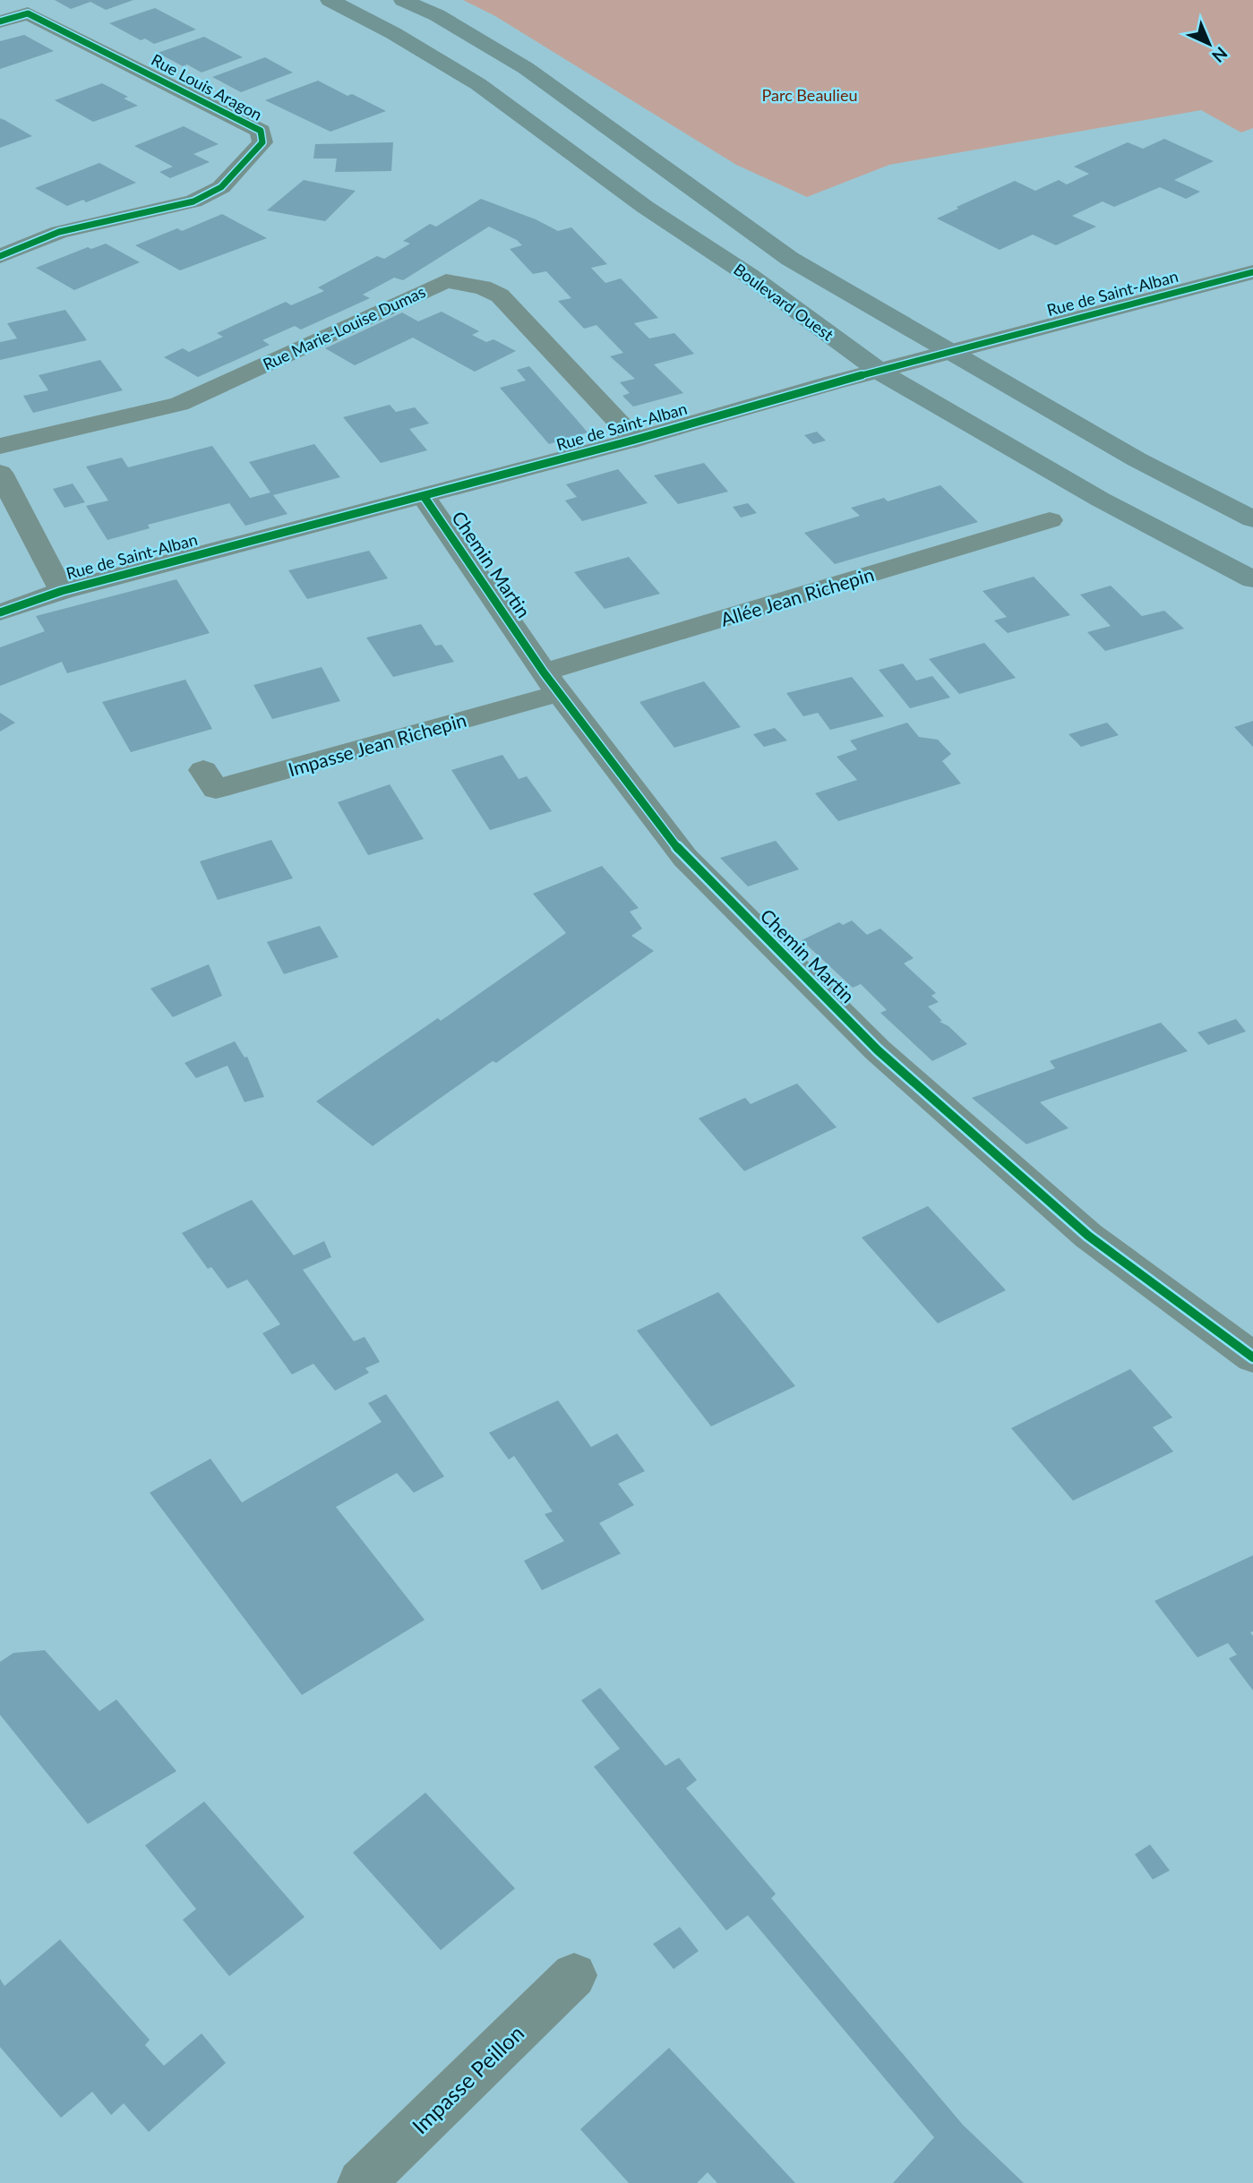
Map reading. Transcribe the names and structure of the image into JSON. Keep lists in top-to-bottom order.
{
  "streets": {
    "main road": ["Boulevard Ouest"],
    "street": [
      "Rue Louis Aragon",
      "Rue de Saint-Alban",
      "Rue Marie-Louise Dumas",
      "Chemin Martin",
      "Allée Jean Richepin",
      "Impasse Jean Richepin",
      "Impasse Peillon"
    ]
  },
  "crossings": [
    ["Rue de Saint-Alban", "Rue Marie-Louise Dumas"],
    ["Rue de Saint-Alban", "Chemin Martin"],
    ["Chemin Martin", "Allée Jean Richepin"],
    ["Chemin Martin", "Impasse Jean Richepin"],
    ["Allée Jean Richepin", "Impasse Jean Richepin"]
  ],
  "parks": ["Parc Beaulieu"],
  "north": "bottom right"
}
